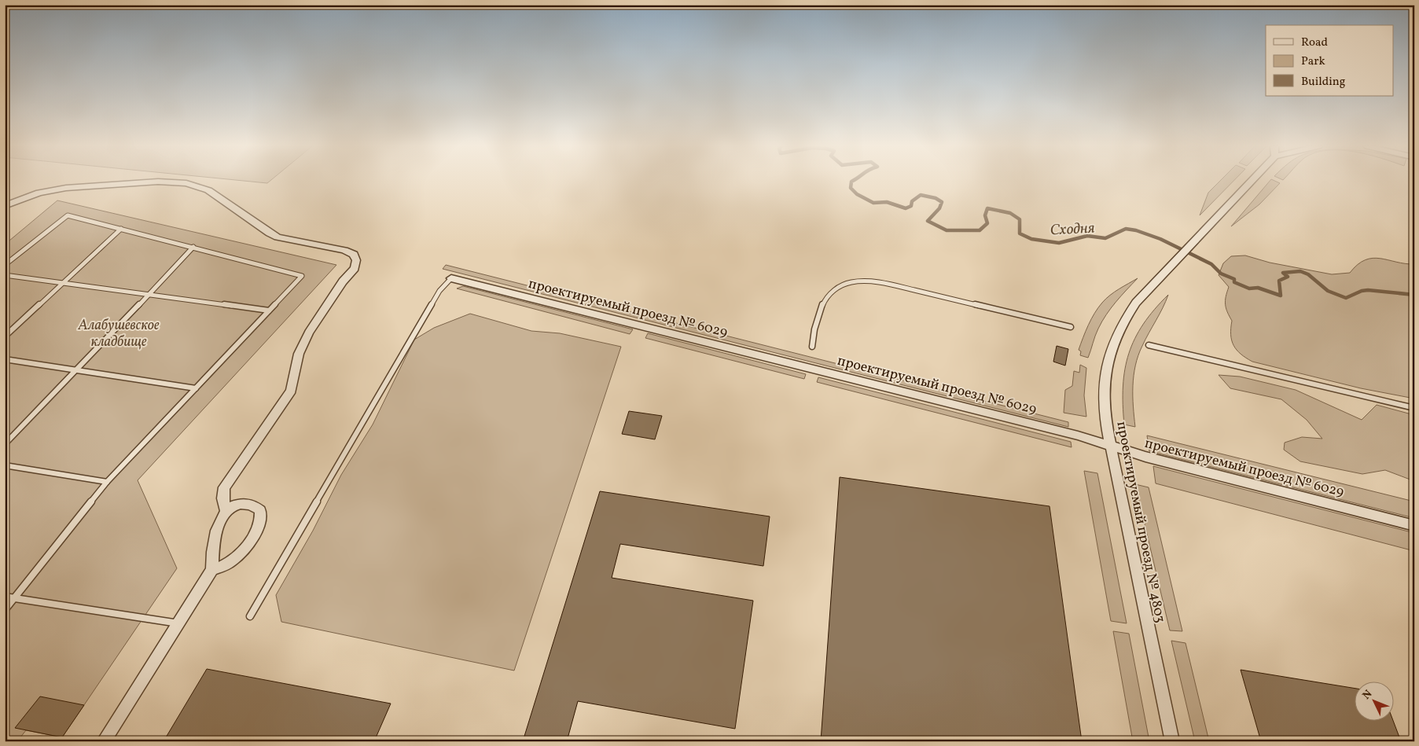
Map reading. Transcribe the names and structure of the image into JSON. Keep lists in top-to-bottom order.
{
  "streets": {
    "street": ["проектируемый проезд № 6029", "проектируемый проезд № 4803"]
  },
  "crossings": [
    ["проектируемый проезд № 6029", "проектируемый проезд № 4803"]
  ],
  "water": ["Сходня"],
  "parks": ["Алабушевское кладбище"],
  "legend": ["Road", "Park", "Building"],
  "north": "top left"
}
